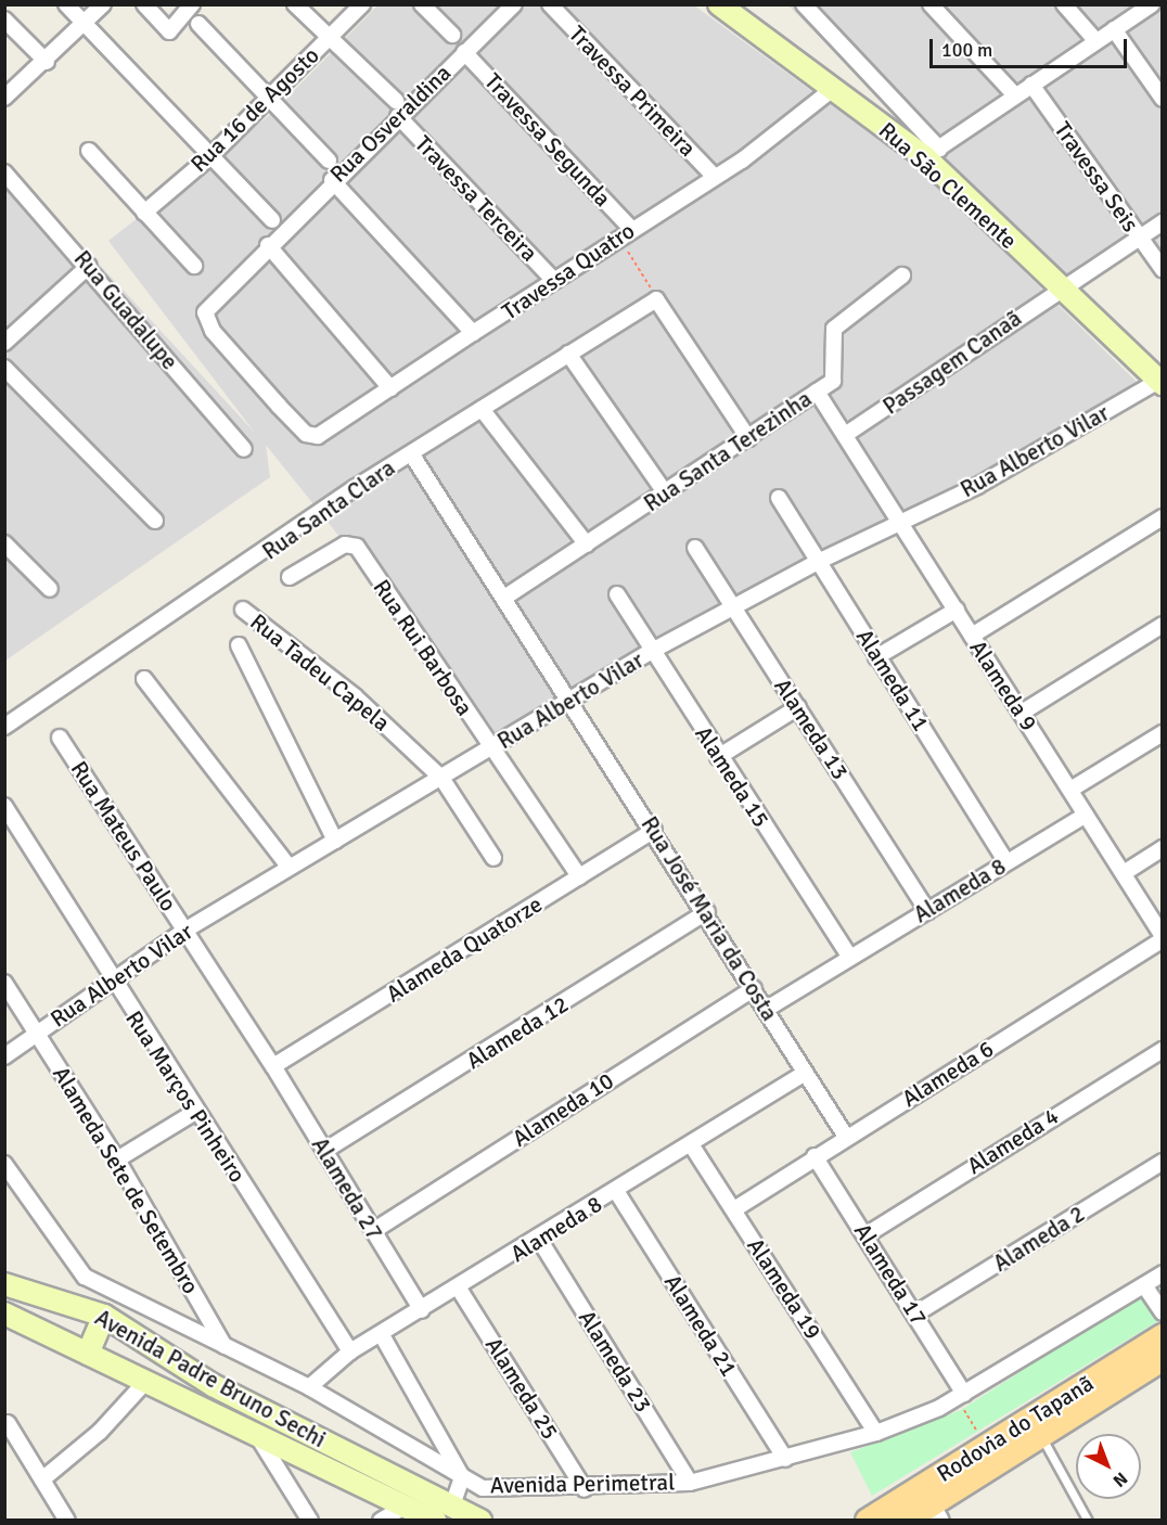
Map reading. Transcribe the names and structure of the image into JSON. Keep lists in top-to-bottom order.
{
  "streets": {
    "main road": ["Rua São Clemente", "Avenida Padre Bruno Sechi", "Rodovia do Tapanã"],
    "street": [
      "Travessa Primeira",
      "Rua 16 de Agosto",
      "Rua Osveraldina",
      "Travessa Segunda",
      "Travessa Seis",
      "Travessa Terceira",
      "Travessa Quatro",
      "Rua Guadalupe",
      "Passagem Canaã",
      "Rua Santa Terezinha",
      "Rua Alberto Vilar",
      "Rua Santa Clara",
      "Rua Rui Barbosa",
      "Rua Tadeu Capela",
      "Alameda 11",
      "Alameda 9",
      "Alameda 13",
      "Alameda 15",
      "Rua Mateus Paulo",
      "Alameda 8",
      "Rua José Maria da Costa",
      "Alameda Quatorze",
      "Alameda 12",
      "Alameda 6",
      "Rua Marços Pinheiro",
      "Alameda 10",
      "Alameda 4",
      "Alameda Sete de Setembro",
      "Alameda 27",
      "Alameda 2",
      "Alameda 17",
      "Alameda 19",
      "Alameda 21",
      "Alameda 23",
      "Alameda 25",
      "Avenida Perimetral"
    ]
  },
  "crossings": [
    ["Travessa Primeira", "Travessa Quatro"],
    ["Rua Osveraldina", "Travessa Segunda"],
    ["Rua Osveraldina", "Travessa Terceira"],
    ["Travessa Segunda", "Travessa Quatro"],
    ["Travessa Seis", "Passagem Canaã"],
    ["Rua São Clemente", "Travessa Quatro"],
    ["Rua São Clemente", "Passagem Canaã"],
    ["Rua São Clemente", "Rua Alberto Vilar"],
    ["Travessa Terceira", "Travessa Quatro"],
    ["Passagem Canaã", "Alameda 9"],
    ["Rua Santa Terezinha", "Alameda 9"],
    ["Rua Alberto Vilar", "Rua Rui Barbosa"],
    ["Rua Alberto Vilar", "Rua Tadeu Capela"],
    ["Rua Alberto Vilar", "Alameda 11"],
    ["Rua Alberto Vilar", "Alameda 9"],
    ["Rua Alberto Vilar", "Alameda 13"],
    ["Rua Alberto Vilar", "Alameda 15"],
    ["Rua Alberto Vilar", "Rua Mateus Paulo"],
    ["Rua Alberto Vilar", "Rua José Maria da Costa"],
    ["Rua Alberto Vilar", "Rua Marços Pinheiro"],
    ["Rua Alberto Vilar", "Alameda Sete de Setembro"],
    ["Rua Rui Barbosa", "Alameda Quatorze"],
    ["Alameda 11", "Alameda 8"],
    ["Alameda 9", "Alameda 8"],
    ["Alameda 9", "Alameda 6"],
    ["Alameda 13", "Alameda 8"],
    ["Alameda 15", "Alameda 8"],
    ["Rua Mateus Paulo", "Alameda Quatorze"],
    ["Rua Mateus Paulo", "Alameda 27"],
    ["Alameda 8", "Rua José Maria da Costa"],
    ["Alameda 8", "Rua Marços Pinheiro"],
    ["Alameda 8", "Alameda 27"],
    ["Alameda 8", "Alameda 19"],
    ["Alameda 8", "Alameda 21"],
    ["Alameda 8", "Alameda 23"],
    ["Alameda 8", "Alameda 25"],
    ["Alameda 8", "Avenida Perimetral"],
    ["Rua José Maria da Costa", "Alameda Quatorze"],
    ["Rua José Maria da Costa", "Alameda 12"],
    ["Rua José Maria da Costa", "Alameda 6"],
    ["Rua José Maria da Costa", "Alameda 10"],
    ["Alameda Quatorze", "Alameda 27"],
    ["Alameda 12", "Alameda 27"],
    ["Alameda 6", "Alameda 17"],
    ["Alameda 6", "Alameda 19"],
    ["Alameda 10", "Alameda 27"],
    ["Alameda 4", "Alameda 17"],
    ["Alameda Sete de Setembro", "Avenida Perimetral"],
    ["Alameda 2", "Alameda 17"],
    ["Alameda 17", "Avenida Perimetral"],
    ["Alameda 19", "Avenida Perimetral"],
    ["Alameda 21", "Avenida Perimetral"],
    ["Alameda 23", "Avenida Perimetral"],
    ["Alameda 25", "Avenida Perimetral"]
  ],
  "scale_bar": "100 m",
  "north": "bottom right"
}
